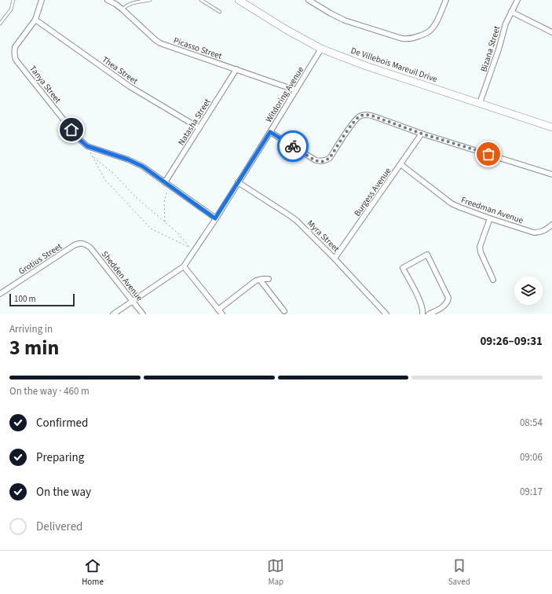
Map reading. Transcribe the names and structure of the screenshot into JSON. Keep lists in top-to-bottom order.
{
  "streets": {
    "main road": ["De Villebois Mareuil Drive"],
    "street": [
      "Picasso Street",
      "Bizana Street",
      "Thea Street",
      "Tanya Street",
      "Witdoring Avenue",
      "Natasha Street",
      "Burgess Avenue",
      "Freedman Avenue",
      "Myra Street",
      "Grotius Street",
      "Shedden Avenue"
    ]
  },
  "crossings": [
    ["Picasso Street", "Witdoring Avenue"],
    ["Picasso Street", "Natasha Street"],
    ["Bizana Street", "De Villebois Mareuil Drive"],
    ["De Villebois Mareuil Drive", "Witdoring Avenue"],
    ["Thea Street", "Tanya Street"],
    ["Thea Street", "Natasha Street"],
    ["Tanya Street", "Witdoring Avenue"],
    ["Tanya Street", "Natasha Street"],
    ["Witdoring Avenue", "Myra Street"],
    ["Witdoring Avenue", "Shedden Avenue"],
    ["Burgess Avenue", "Freedman Avenue"],
    ["Burgess Avenue", "Myra Street"],
    ["Grotius Street", "Shedden Avenue"]
  ],
  "scale_bar": "100 m",
  "page": {
    "scale": "100 m",
    "heading": ["3 min", "Arriving in", "09:26–09:31"],
    "bar": "On the way · 460 m",
    "list": [
      ["Confirmed", "08:54"],
      ["Preparing", "09:06"],
      ["On the way", "09:17"],
      "Delivered"
    ],
    "tabs": ["Home", "Map", "Saved"]
  }
}
